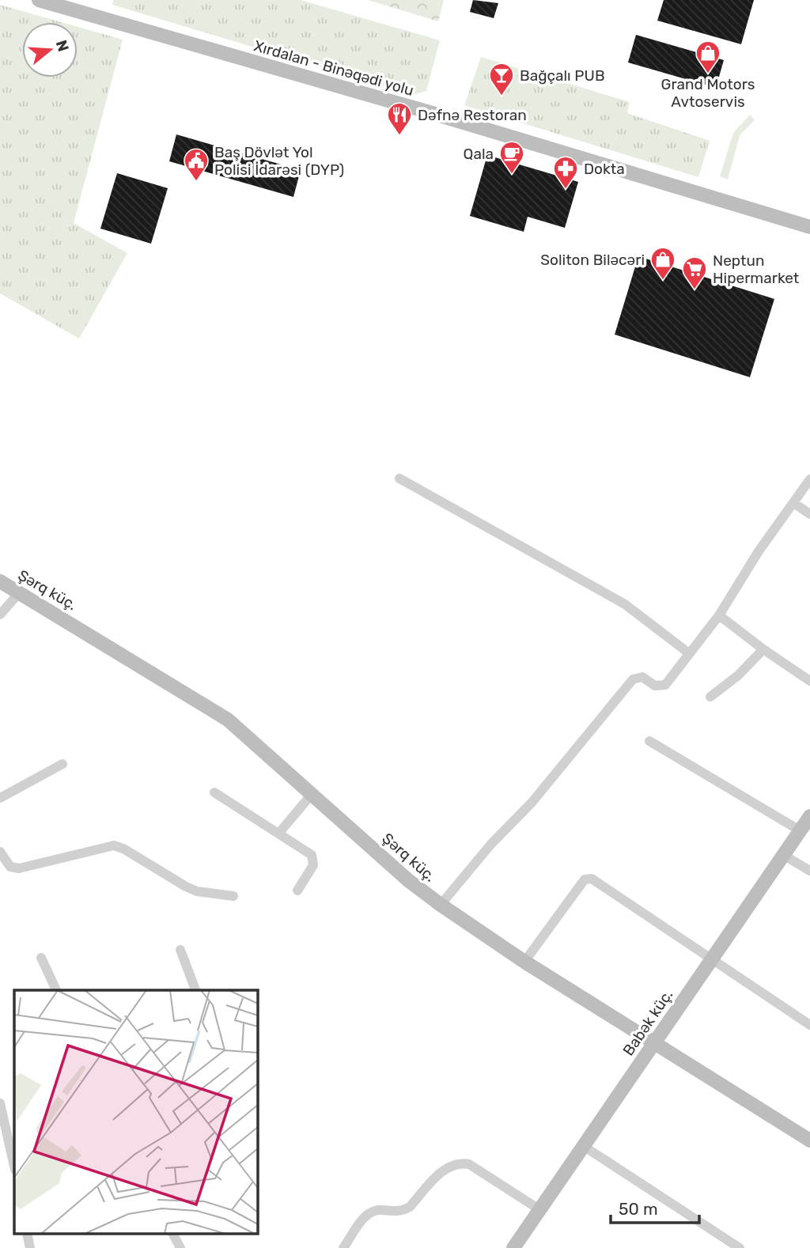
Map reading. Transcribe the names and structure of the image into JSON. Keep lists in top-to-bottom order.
{
  "streets": {
    "main road": ["Xırdalan - Binəqədi yolu", "Şərq küç.", "Babək küç."]
  },
  "crossings": [
    ["Şərq küç.", "Babək küç."]
  ],
  "places": {
    "shop": ["Grand Motors Avtoservis", "Soliton Biləcəri"],
    "bar": ["Bağçalı PUB"],
    "restaurant": ["Dəfnə Restoran"],
    "cafe": ["Qala"],
    "public building": ["Baş Dövlət Yol Polisi İdarəsi (DYP)"],
    "pharmacy": ["Dokta"],
    "supermarket": ["Neptun Hipermarket"]
  },
  "scale_bar": "50 m",
  "north": "right"
}
